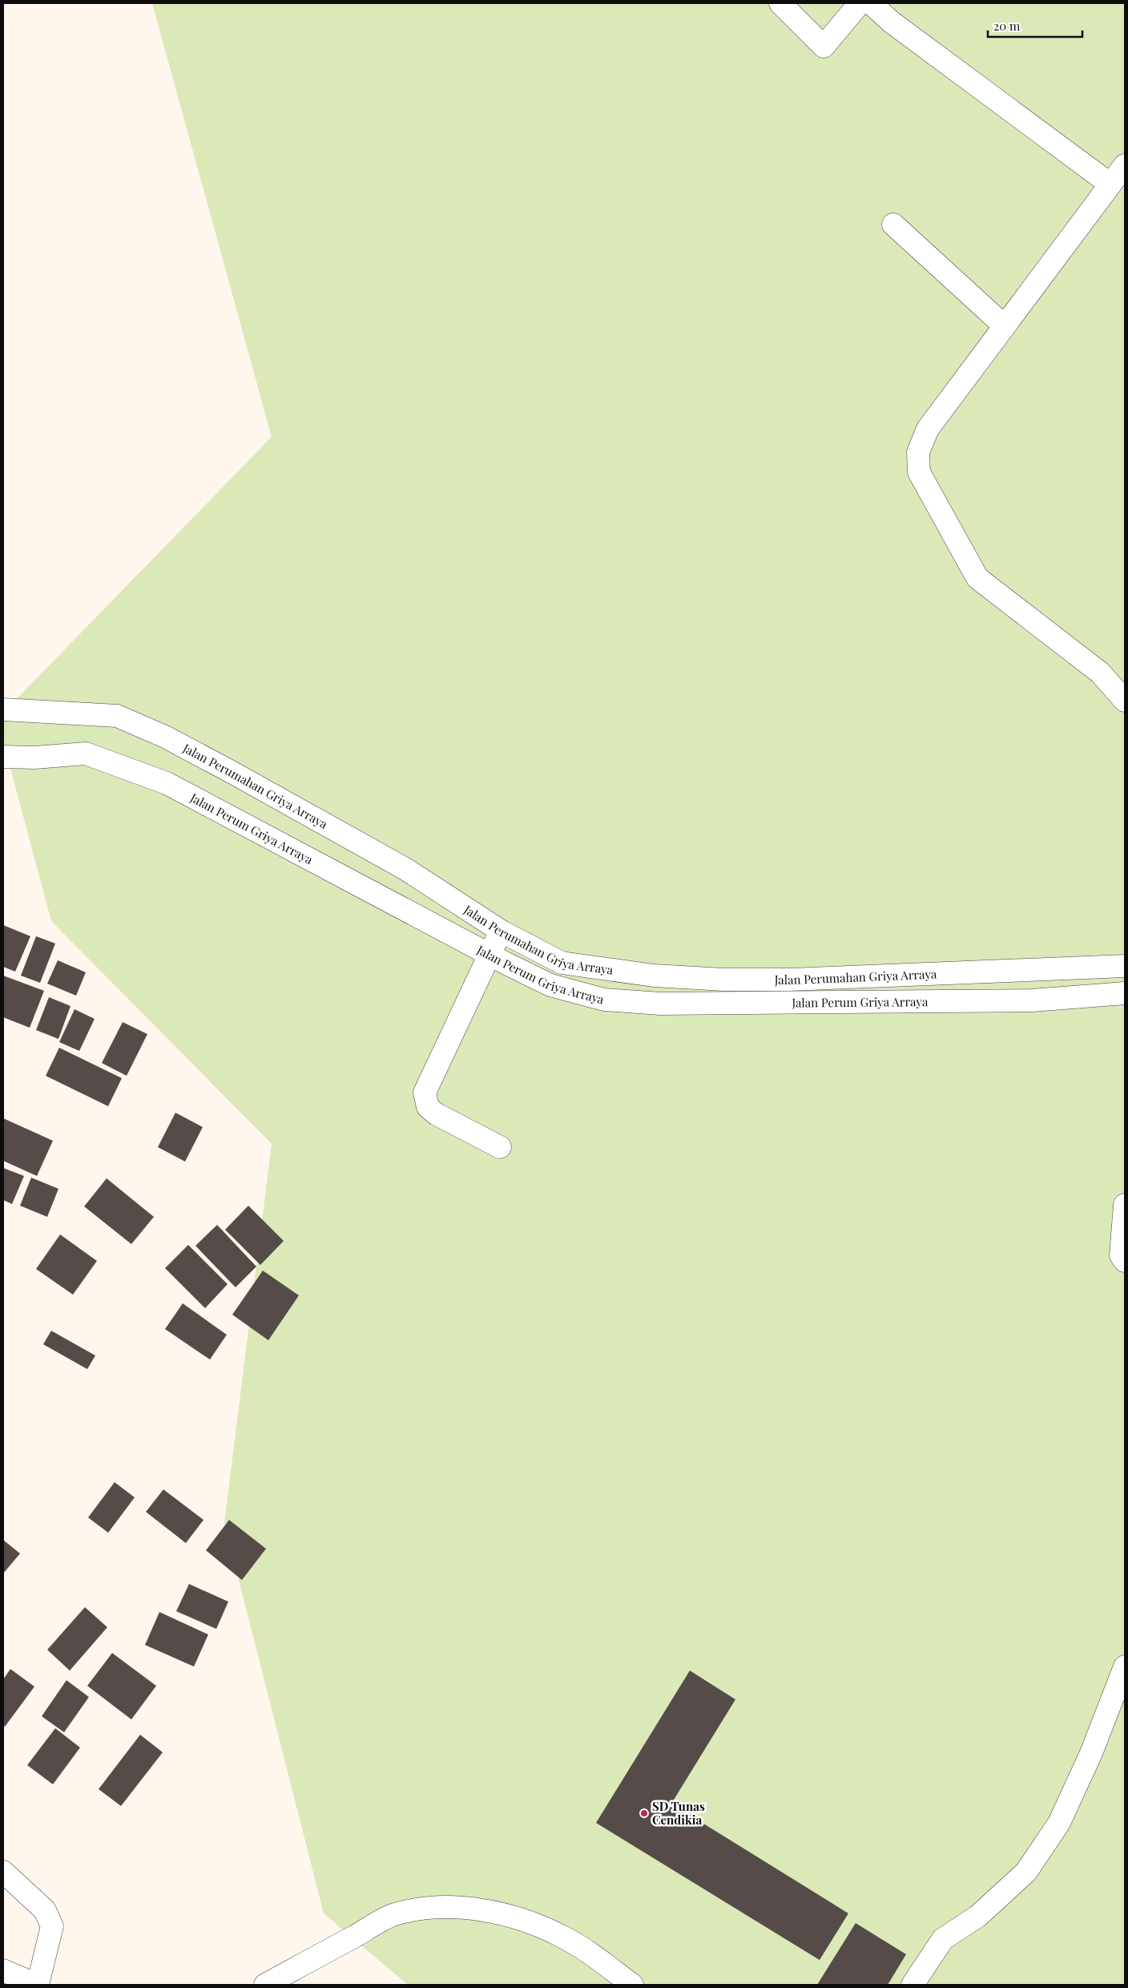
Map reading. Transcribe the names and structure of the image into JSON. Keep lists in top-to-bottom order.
{
  "streets": {
    "street": ["Jalan Perumahan Griya Arraya", "Jalan Perum Griya Arraya"]
  },
  "places": ["SD Tunas Cendikia"],
  "scale_bar": "20 m"
}
